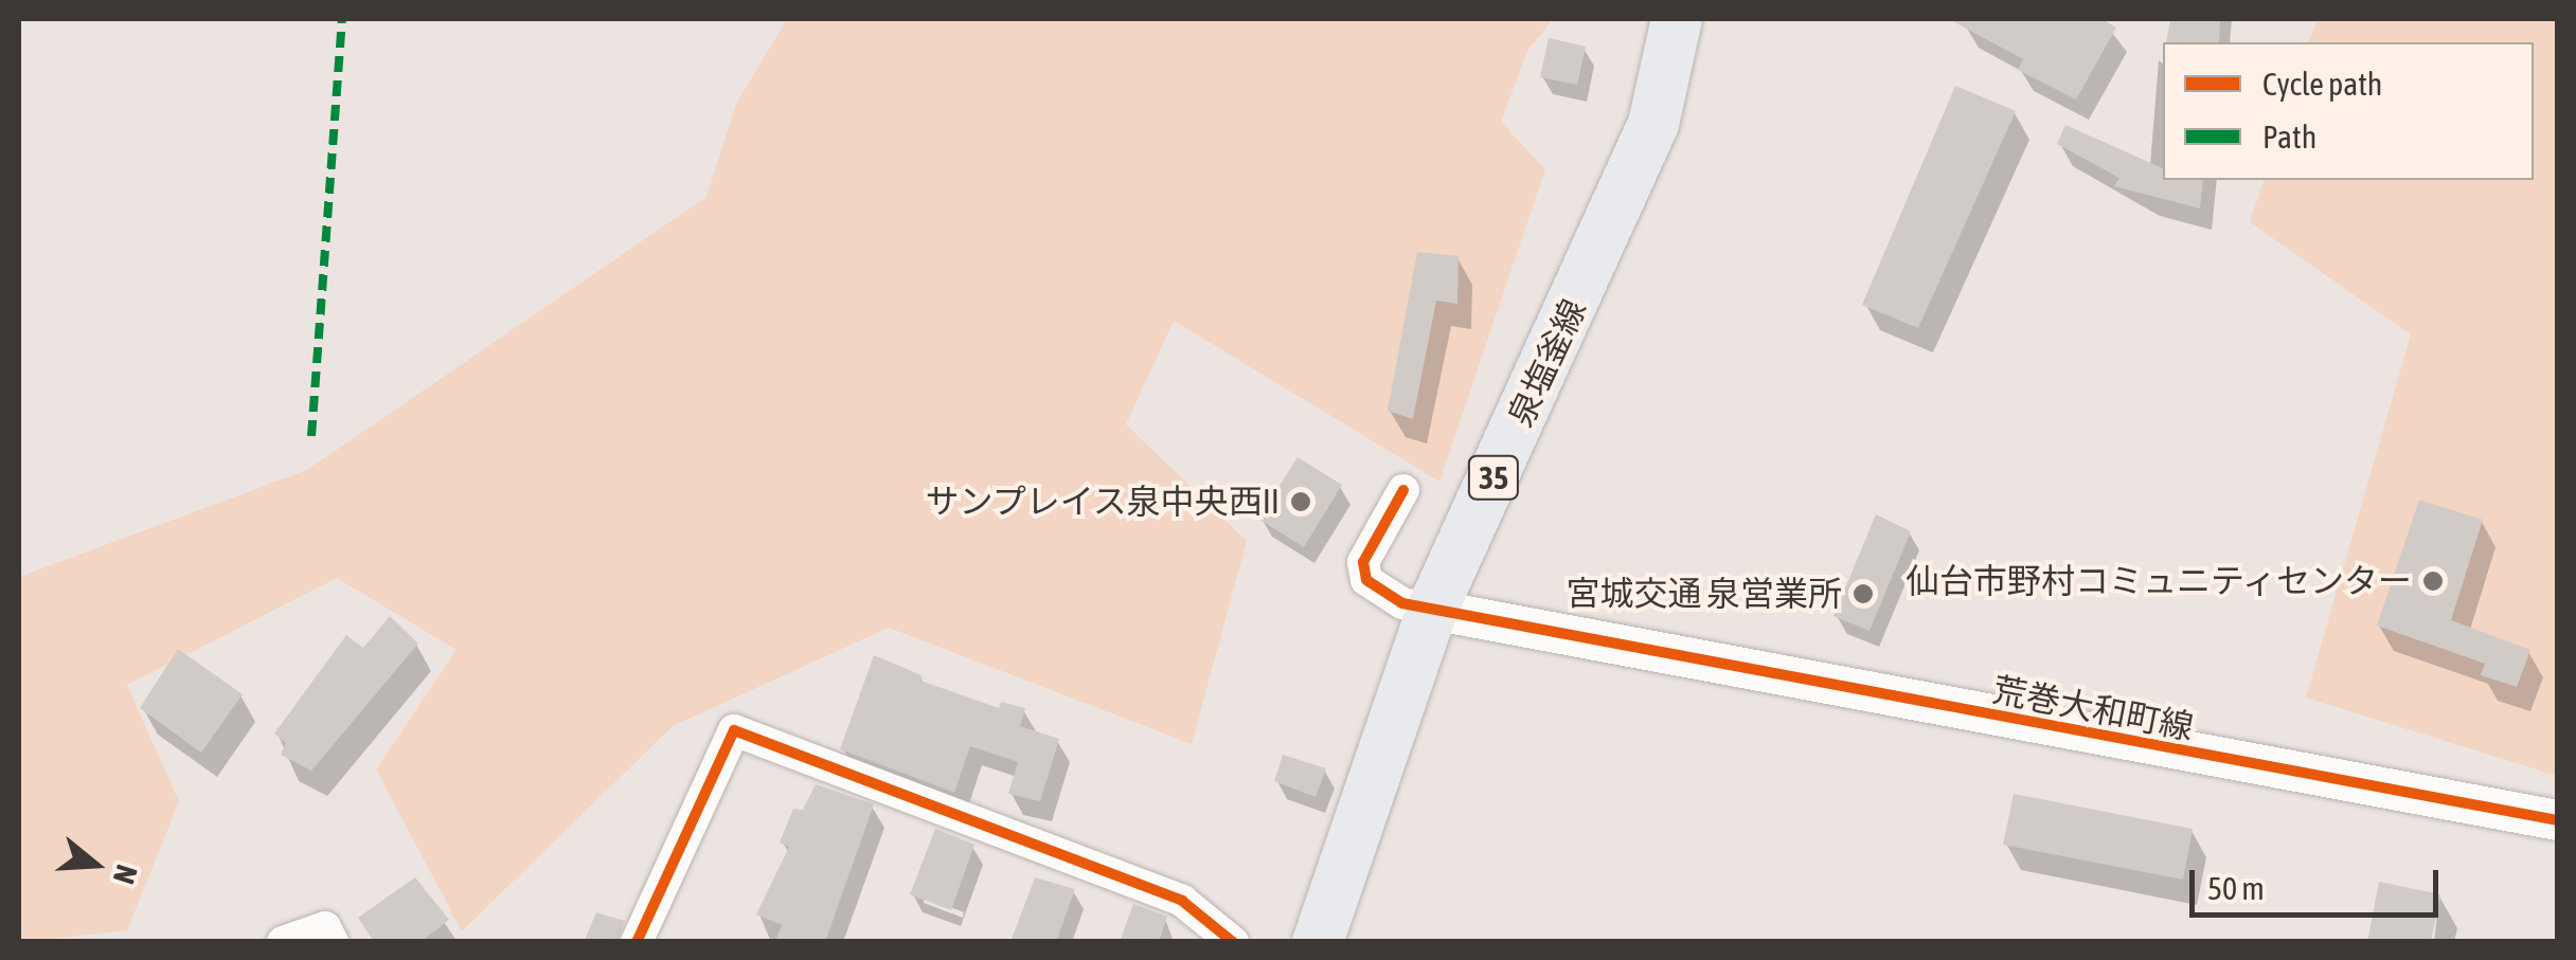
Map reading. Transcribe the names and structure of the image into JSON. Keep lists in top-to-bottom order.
{
  "streets": {
    "main road": ["泉塩釜線", "35"],
    "street": ["荒巻大和町線"]
  },
  "crossings": [
    ["泉塩釜線", "荒巻大和町線"]
  ],
  "places": ["サンプレイス泉中央西II", "仙台市野村コミュニティセンター", "宮城交通 泉営業所"],
  "legend": ["Cycle path", "Path"],
  "scale_bar": "50 m",
  "north": "right"
}
